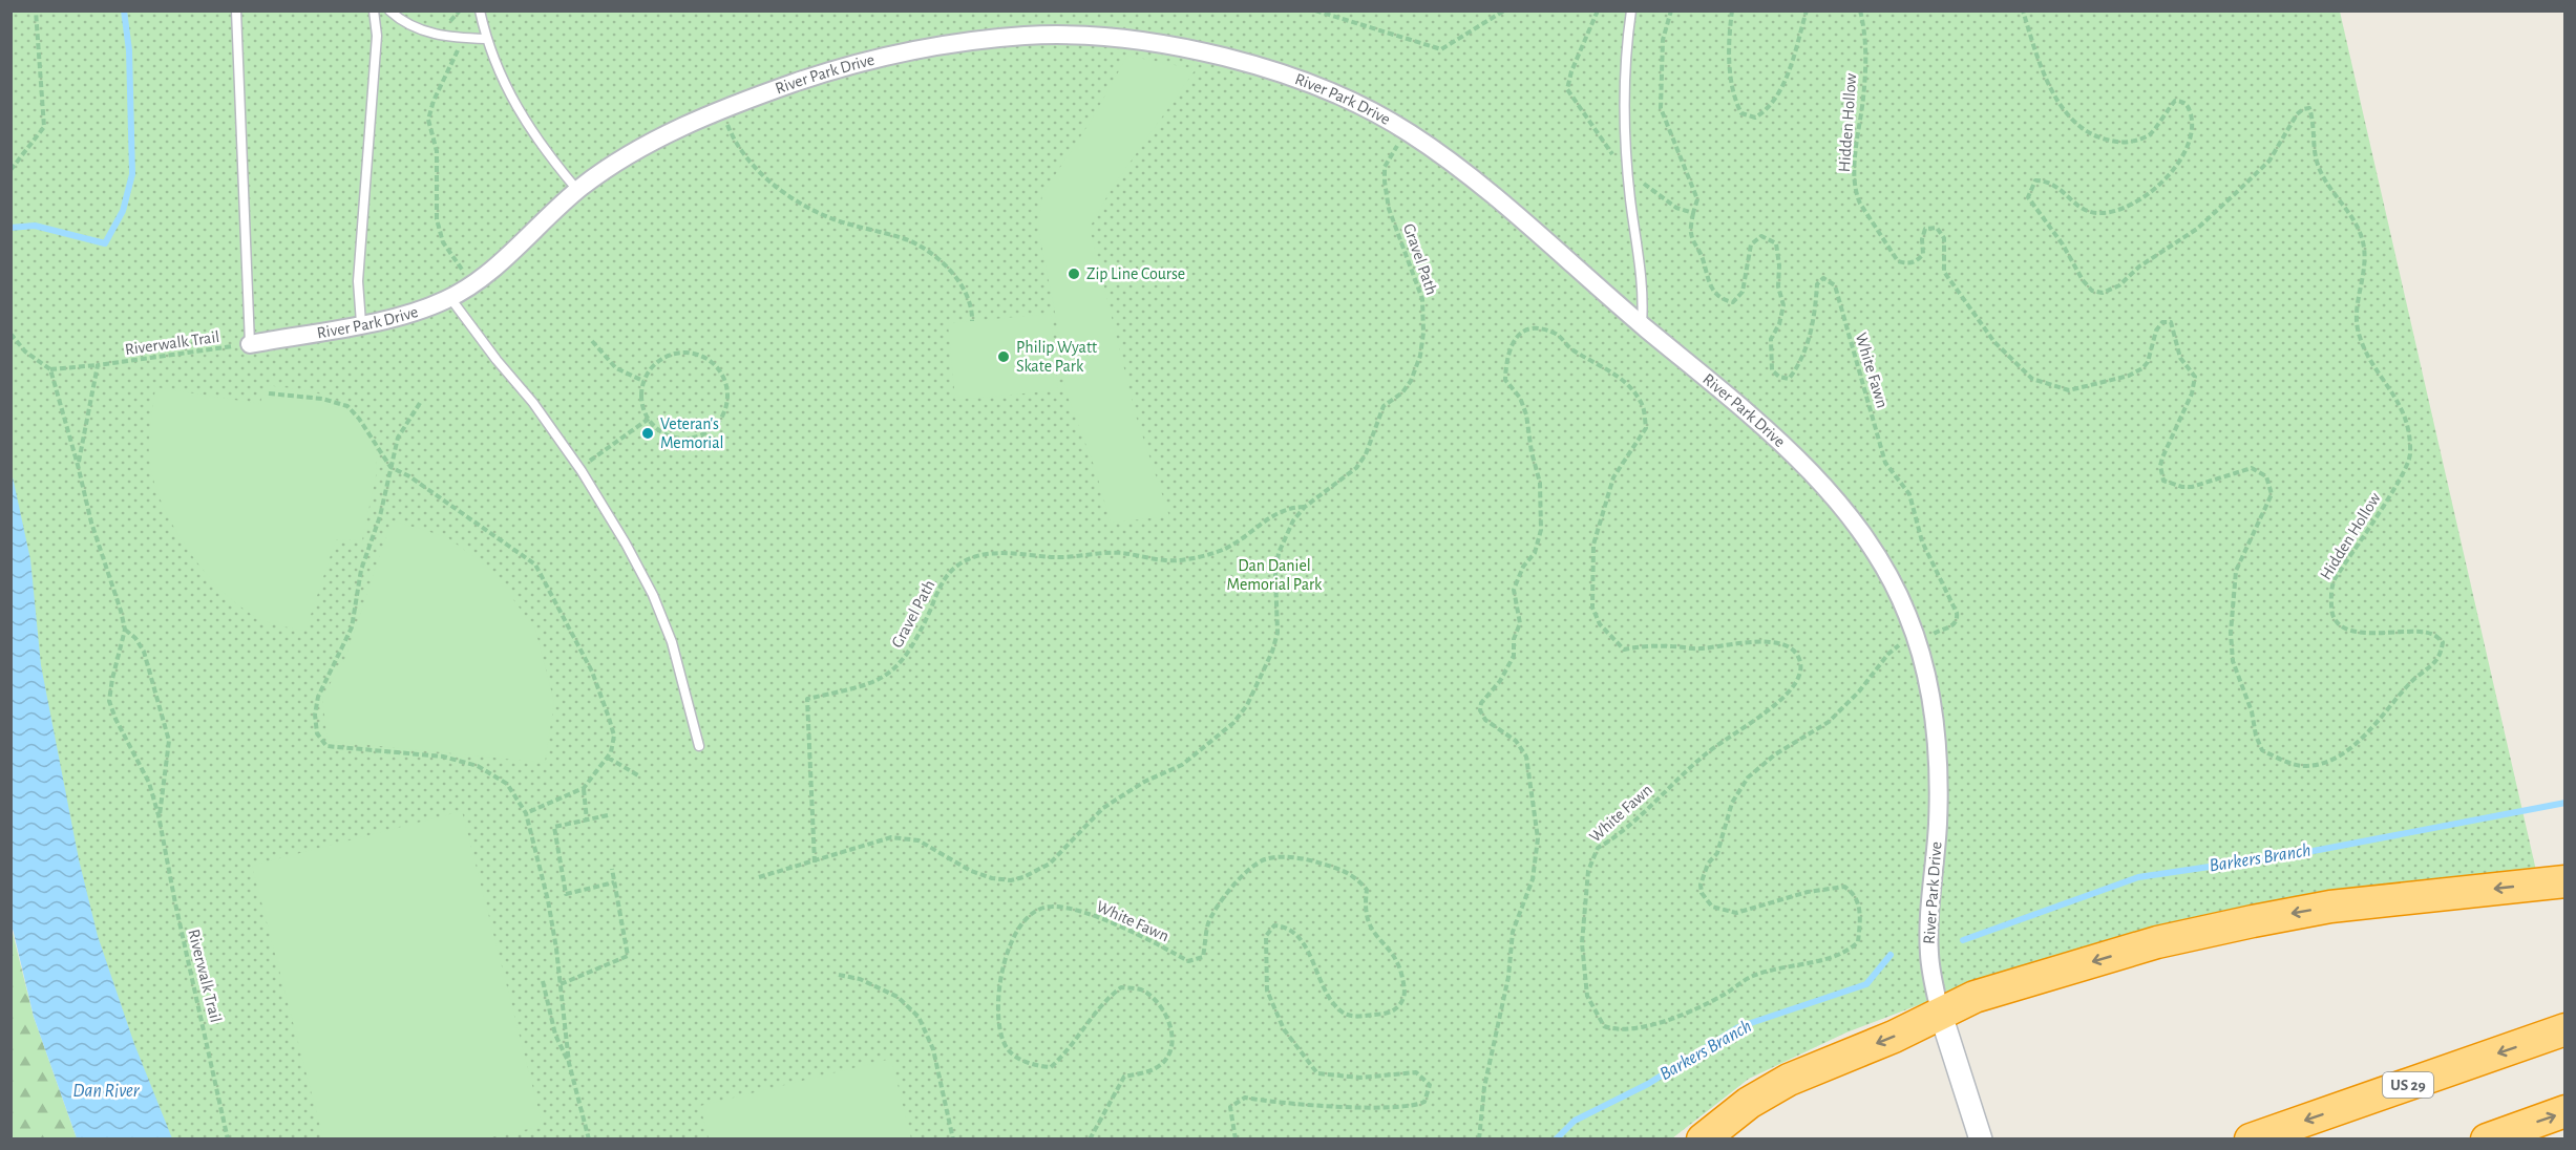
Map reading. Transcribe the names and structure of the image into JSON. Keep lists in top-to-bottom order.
{
  "streets": {
    "highway": ["US 29"],
    "street": ["River Park Drive"],
    "path": [
      "Hidden Hollow",
      "Gravel Path",
      "Riverwalk Trail",
      "White Fawn"
    ]
  },
  "crossings": [
    ["River Park Drive", "Gravel Path"],
    ["River Park Drive", "Riverwalk Trail"],
    ["River Park Drive", "White Fawn"]
  ],
  "water": ["Barkers Branch", "Dan River"],
  "parks": ["Dan Daniel Memorial Park"],
  "places": ["Zip Line Course", "Philip Wyatt Skate Park", "Veteran's Memorial"]
}
